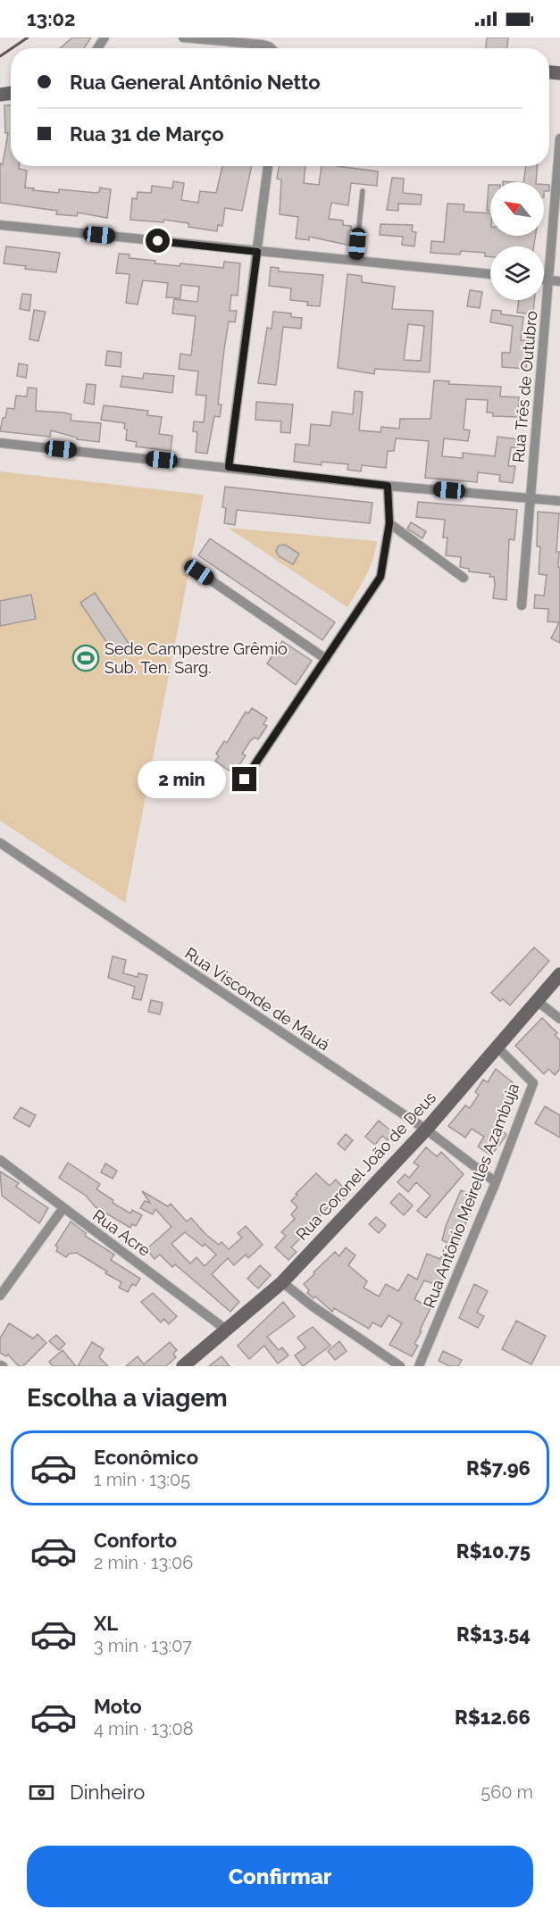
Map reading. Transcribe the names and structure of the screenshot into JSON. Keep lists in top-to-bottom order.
{
  "streets": {
    "street": [
      "Rua Três de Outubro",
      "Rua Visconde de Mauá",
      "Rua Coronel João de Deus",
      "Rua Antônio Meirelles Azambuja",
      "Rua Acre"
    ]
  },
  "crossings": [
    ["Rua Visconde de Mauá", "Rua Coronel João de Deus"],
    ["Rua Visconde de Mauá", "Rua Antônio Meirelles Azambuja"],
    ["Rua Coronel João de Deus", "Rua Antônio Meirelles Azambuja"],
    ["Rua Coronel João de Deus", "Rua Acre"]
  ],
  "places": {
    "sports": ["Sede Campestre Grêmio Sub. Ten. Sarg."]
  },
  "north": "top left",
  "page": {
    "status": "13:02",
    "banner": ["Rua General Antônio Netto", "Rua 31 de Março"],
    "bubble": "2 min",
    "heading": "Escolha a viagem",
    "list": [
      {
        "name": "Econômico",
        "note": "1 min · 13:05",
        "value": "R$7.96"
      },
      {
        "name": "Conforto",
        "note": "2 min · 13:06",
        "value": "R$10.75"
      },
      {
        "name": "XL",
        "note": "3 min · 13:07",
        "value": "R$13.54"
      },
      {
        "name": "Moto",
        "note": "4 min · 13:08",
        "value": "R$12.66"
      }
    ],
    "pay": ["Dinheiro", "560 m"],
    "buttons": "Confirmar"
  }
}
